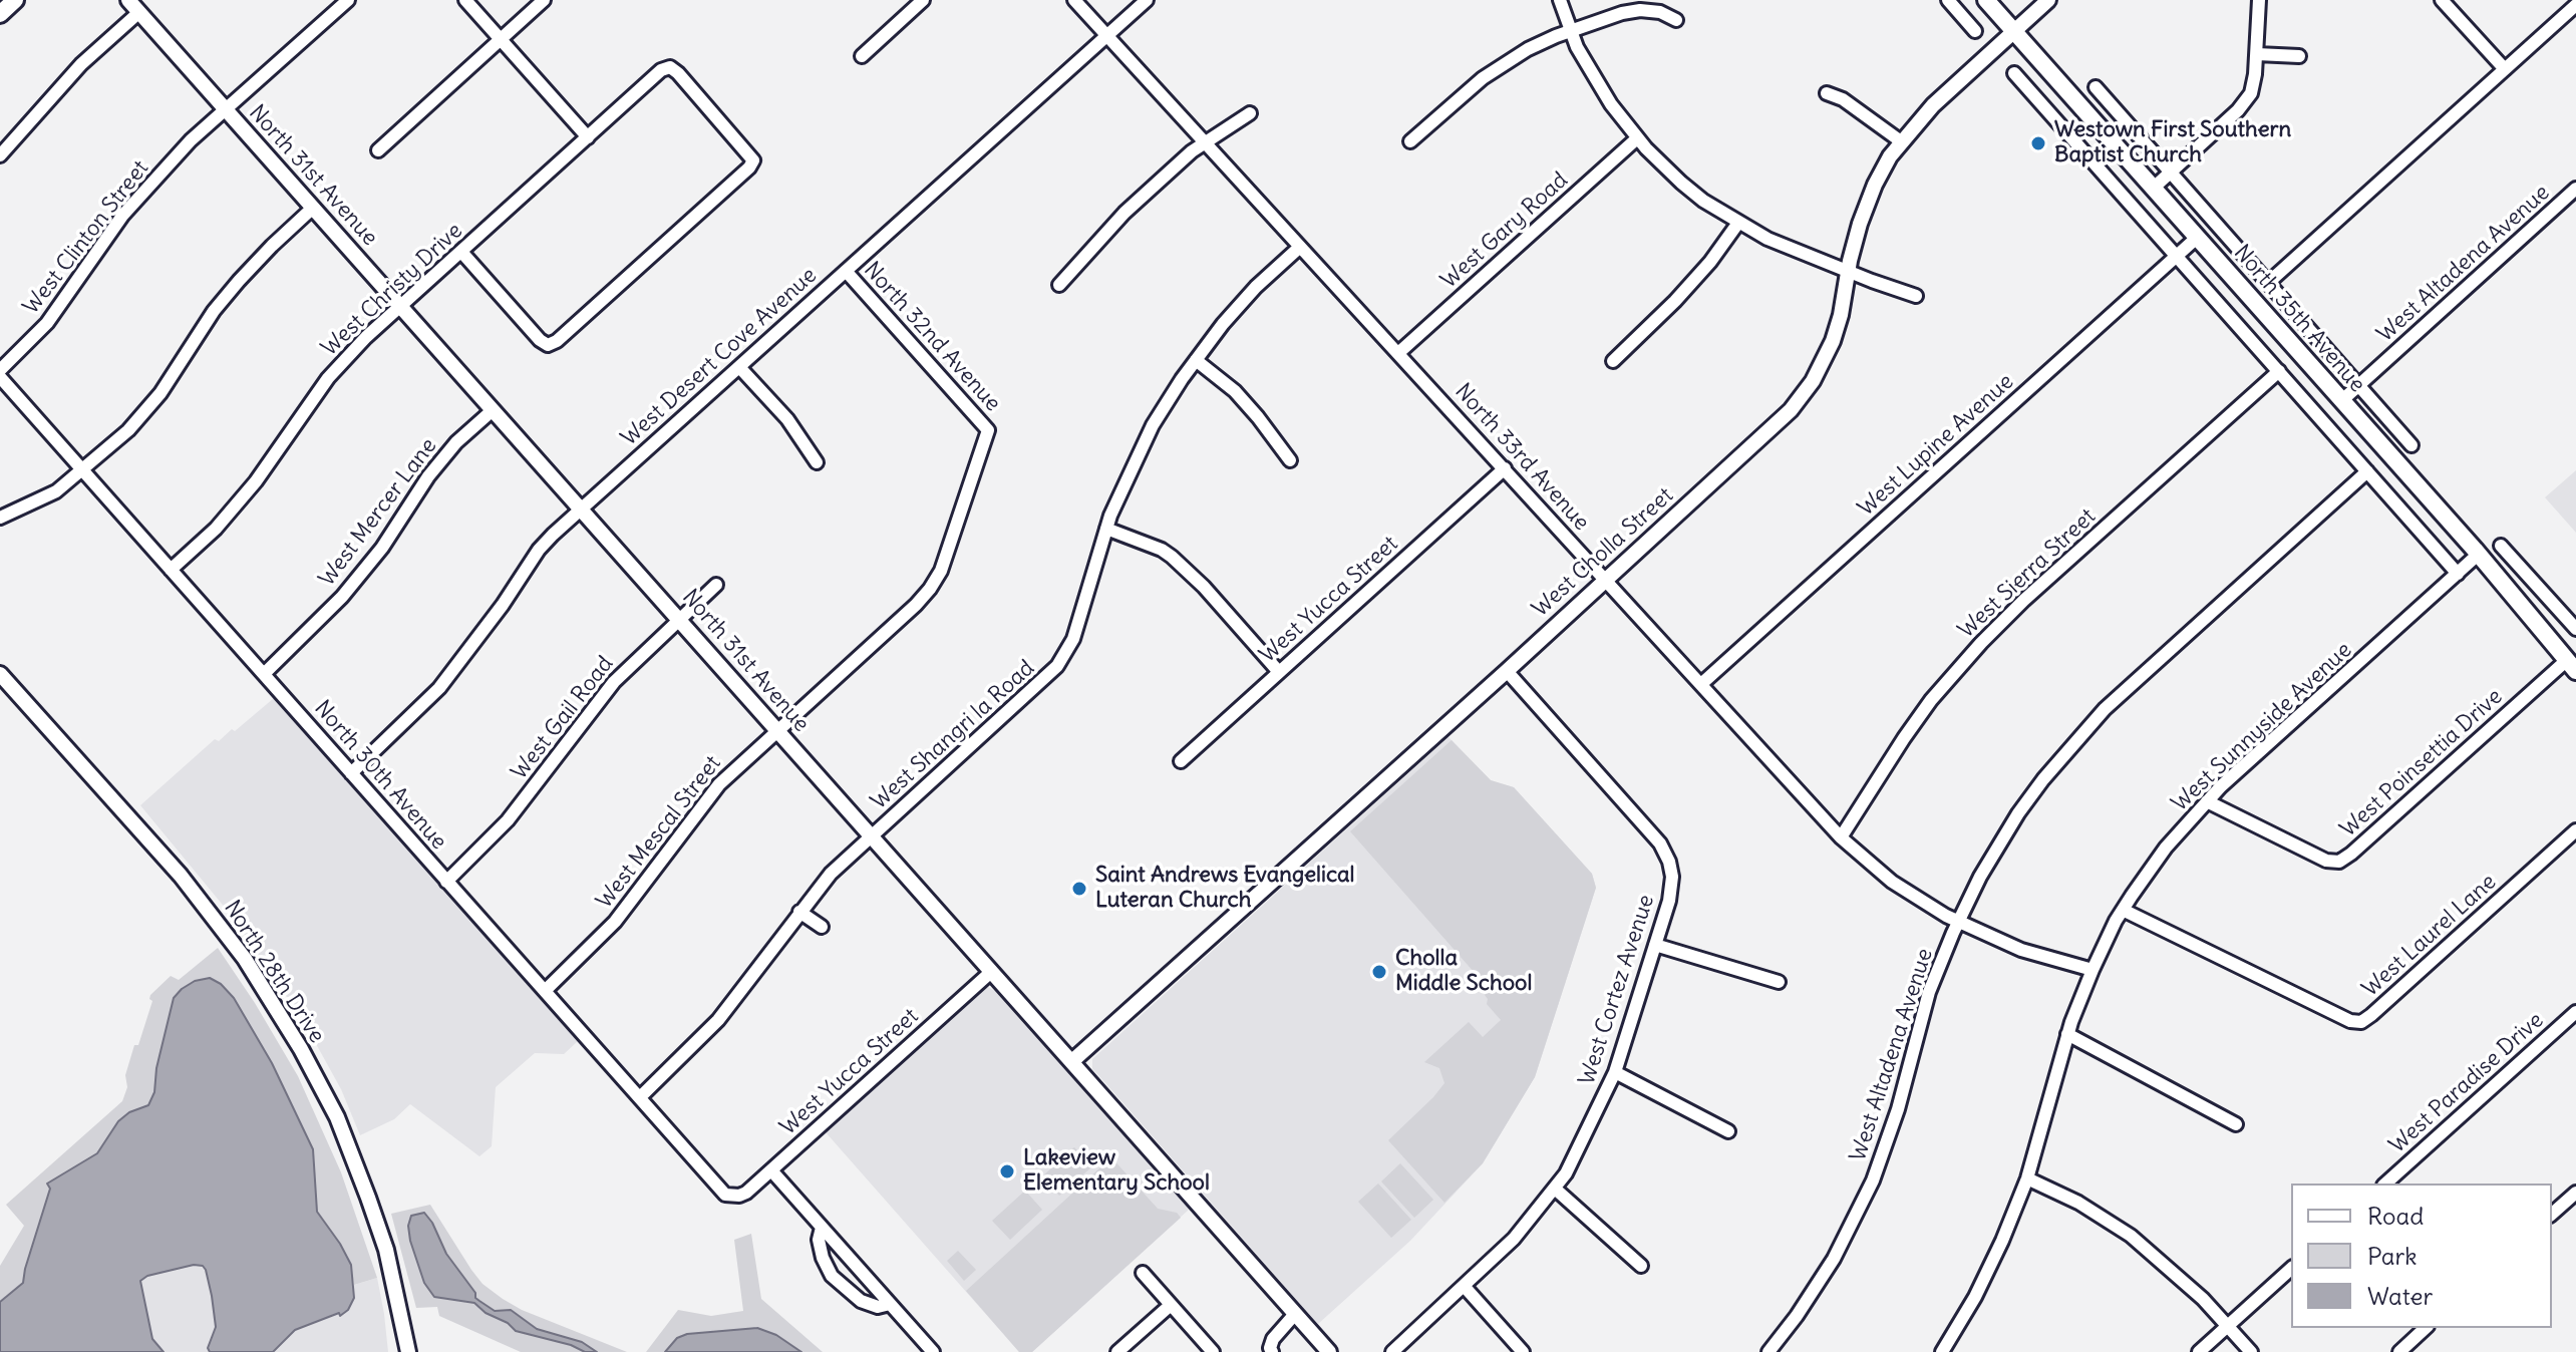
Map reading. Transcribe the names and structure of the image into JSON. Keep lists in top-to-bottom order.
{
  "streets": {
    "main road": ["North 35th Avenue"],
    "street": [
      "North 31st Avenue",
      "West Gary Road",
      "West Clinton Street",
      "West Altadena Avenue",
      "West Christy Drive",
      "North 32nd Avenue",
      "West Desert Cove Avenue",
      "West Lupine Avenue",
      "North 33rd Avenue",
      "West Mercer Lane",
      "West Cholla Street",
      "West Sierra Street",
      "West Yucca Street",
      "West Gail Road",
      "West Sunnyside Avenue",
      "West Shangri la Road",
      "West Poinsettia Drive",
      "North 30th Avenue",
      "West Mescal Street",
      "West Laurel Lane",
      "North 28th Drive",
      "West Cortez Avenue",
      "West Paradise Drive"
    ]
  },
  "crossings": [
    ["North 31st Avenue", "West Clinton Street"],
    ["North 31st Avenue", "West Christy Drive"],
    ["North 31st Avenue", "West Desert Cove Avenue"],
    ["North 31st Avenue", "West Mercer Lane"],
    ["North 31st Avenue", "West Cholla Street"],
    ["North 31st Avenue", "West Yucca Street"],
    ["North 31st Avenue", "West Gail Road"],
    ["North 31st Avenue", "West Shangri la Road"],
    ["North 31st Avenue", "West Mescal Street"],
    ["West Gary Road", "North 33rd Avenue"],
    ["West Altadena Avenue", "North 35th Avenue"],
    ["West Altadena Avenue", "North 33rd Avenue"],
    ["West Christy Drive", "North 30th Avenue"],
    ["North 35th Avenue", "West Lupine Avenue"],
    ["North 35th Avenue", "West Cholla Street"],
    ["North 35th Avenue", "West Sunnyside Avenue"],
    ["North 35th Avenue", "West Poinsettia Drive"],
    ["North 32nd Avenue", "West Desert Cove Avenue"],
    ["North 32nd Avenue", "West Mescal Street"],
    ["West Desert Cove Avenue", "North 33rd Avenue"],
    ["West Desert Cove Avenue", "North 30th Avenue"],
    ["West Lupine Avenue", "North 33rd Avenue"],
    ["North 33rd Avenue", "West Cholla Street"],
    ["North 33rd Avenue", "West Sierra Street"],
    ["North 33rd Avenue", "West Yucca Street"],
    ["North 33rd Avenue", "West Sunnyside Avenue"],
    ["North 33rd Avenue", "West Shangri la Road"],
    ["West Mercer Lane", "North 30th Avenue"],
    ["West Cholla Street", "West Cortez Avenue"],
    ["West Yucca Street", "North 30th Avenue"],
    ["West Gail Road", "North 30th Avenue"],
    ["West Sunnyside Avenue", "West Poinsettia Drive"],
    ["West Sunnyside Avenue", "West Laurel Lane"],
    ["West Shangri la Road", "North 30th Avenue"],
    ["North 30th Avenue", "West Mescal Street"]
  ],
  "places": [
    "Westown First Southern Baptist Church",
    "Saint Andrews Evangelical Luteran Church",
    "Cholla Middle School",
    "Lakeview Elementary School"
  ],
  "legend": ["Road", "Park", "Water"]
}
